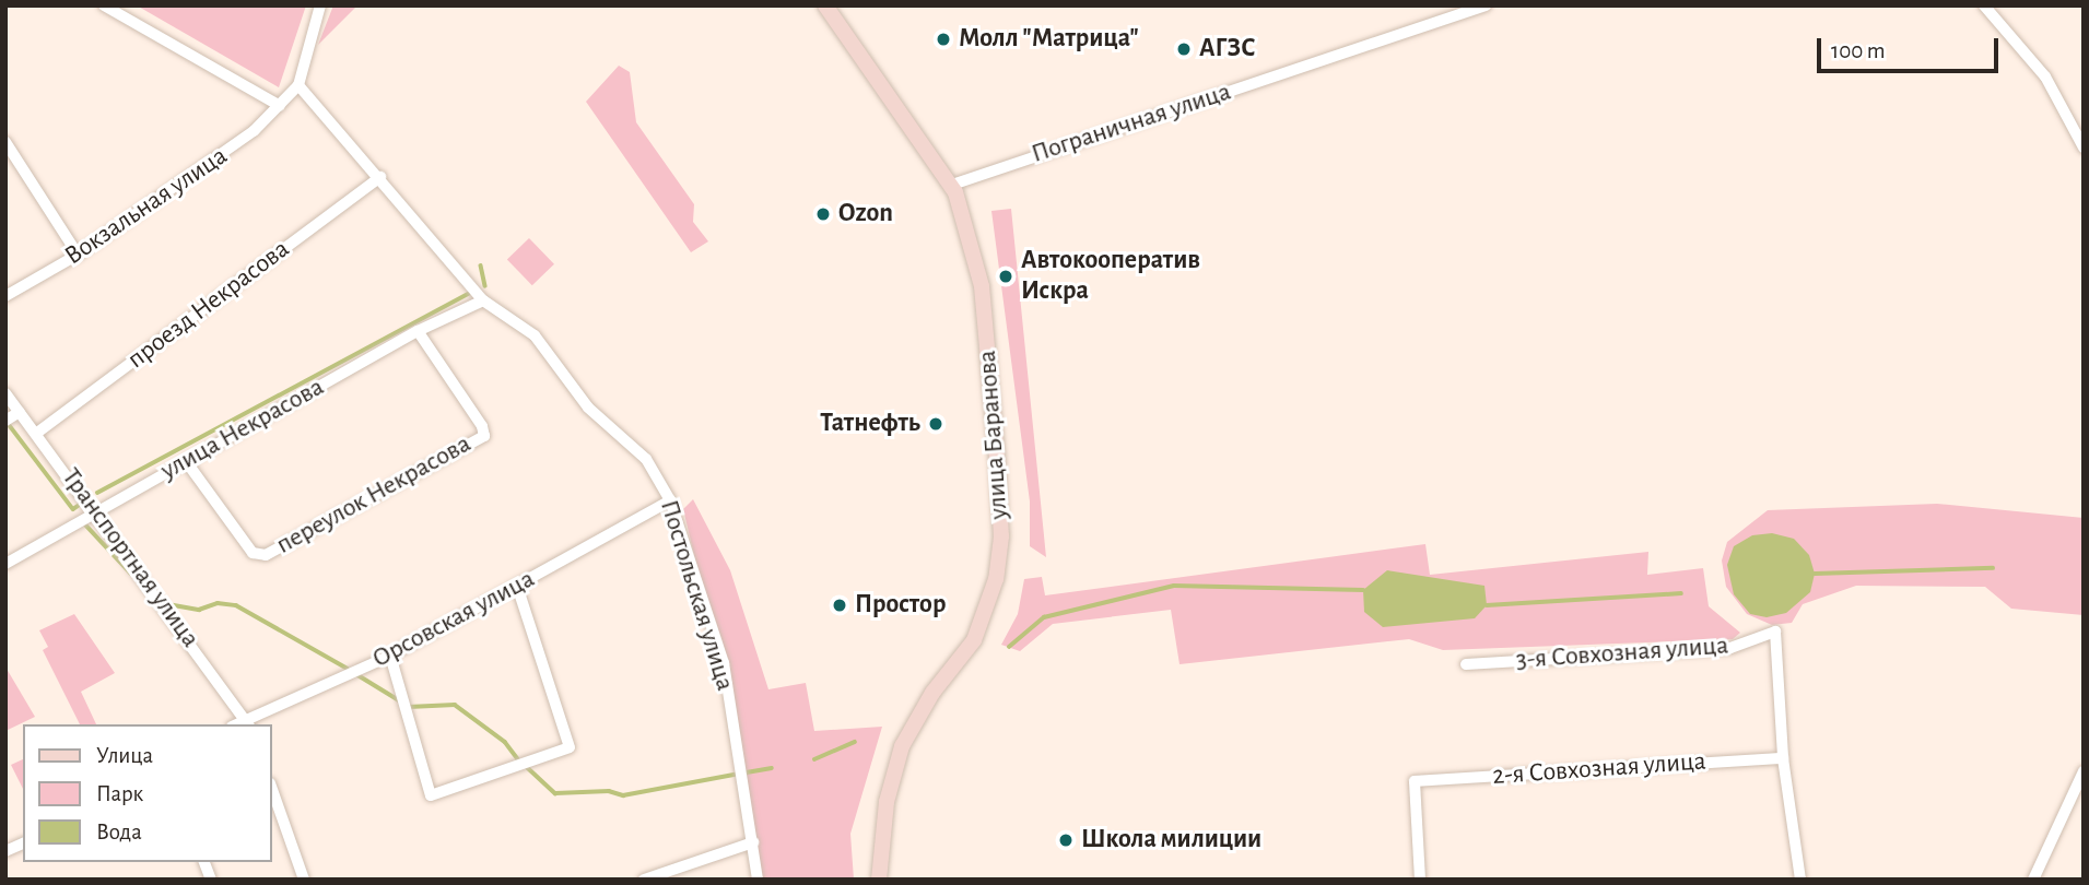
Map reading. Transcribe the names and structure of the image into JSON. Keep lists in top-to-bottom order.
{
  "streets": {
    "main road": ["улица Баранова"],
    "street": [
      "Пограничная улица",
      "Вокзальная улица",
      "проезд Некрасова",
      "улица Некрасова",
      "переулок Некрасова",
      "Транспортная улица",
      "Постольская улица",
      "Орсовская улица",
      "3-я Совхозная улица",
      "2-я Совхозная улица"
    ]
  },
  "crossings": [
    ["Пограничная улица", "улица Баранова"],
    ["Вокзальная улица", "Постольская улица"],
    ["проезд Некрасова", "Транспортная улица"],
    ["проезд Некрасова", "Постольская улица"],
    ["улица Некрасова", "переулок Некрасова"],
    ["улица Некрасова", "Транспортная улица"],
    ["улица Некрасова", "Постольская улица"],
    ["Транспортная улица", "Орсовская улица"],
    ["Постольская улица", "Орсовская улица"],
    ["3-я Совхозная улица", "2-я Совхозная улица"]
  ],
  "places": [
    "Молл \"Матрица\"",
    "АГЗС",
    "Ozon",
    "Автокооператив Искра",
    "Татнефть",
    "Простор",
    "Школа милиции"
  ],
  "legend": ["Улица", "Парк", "Вода"],
  "scale_bar": "100 m"
}
